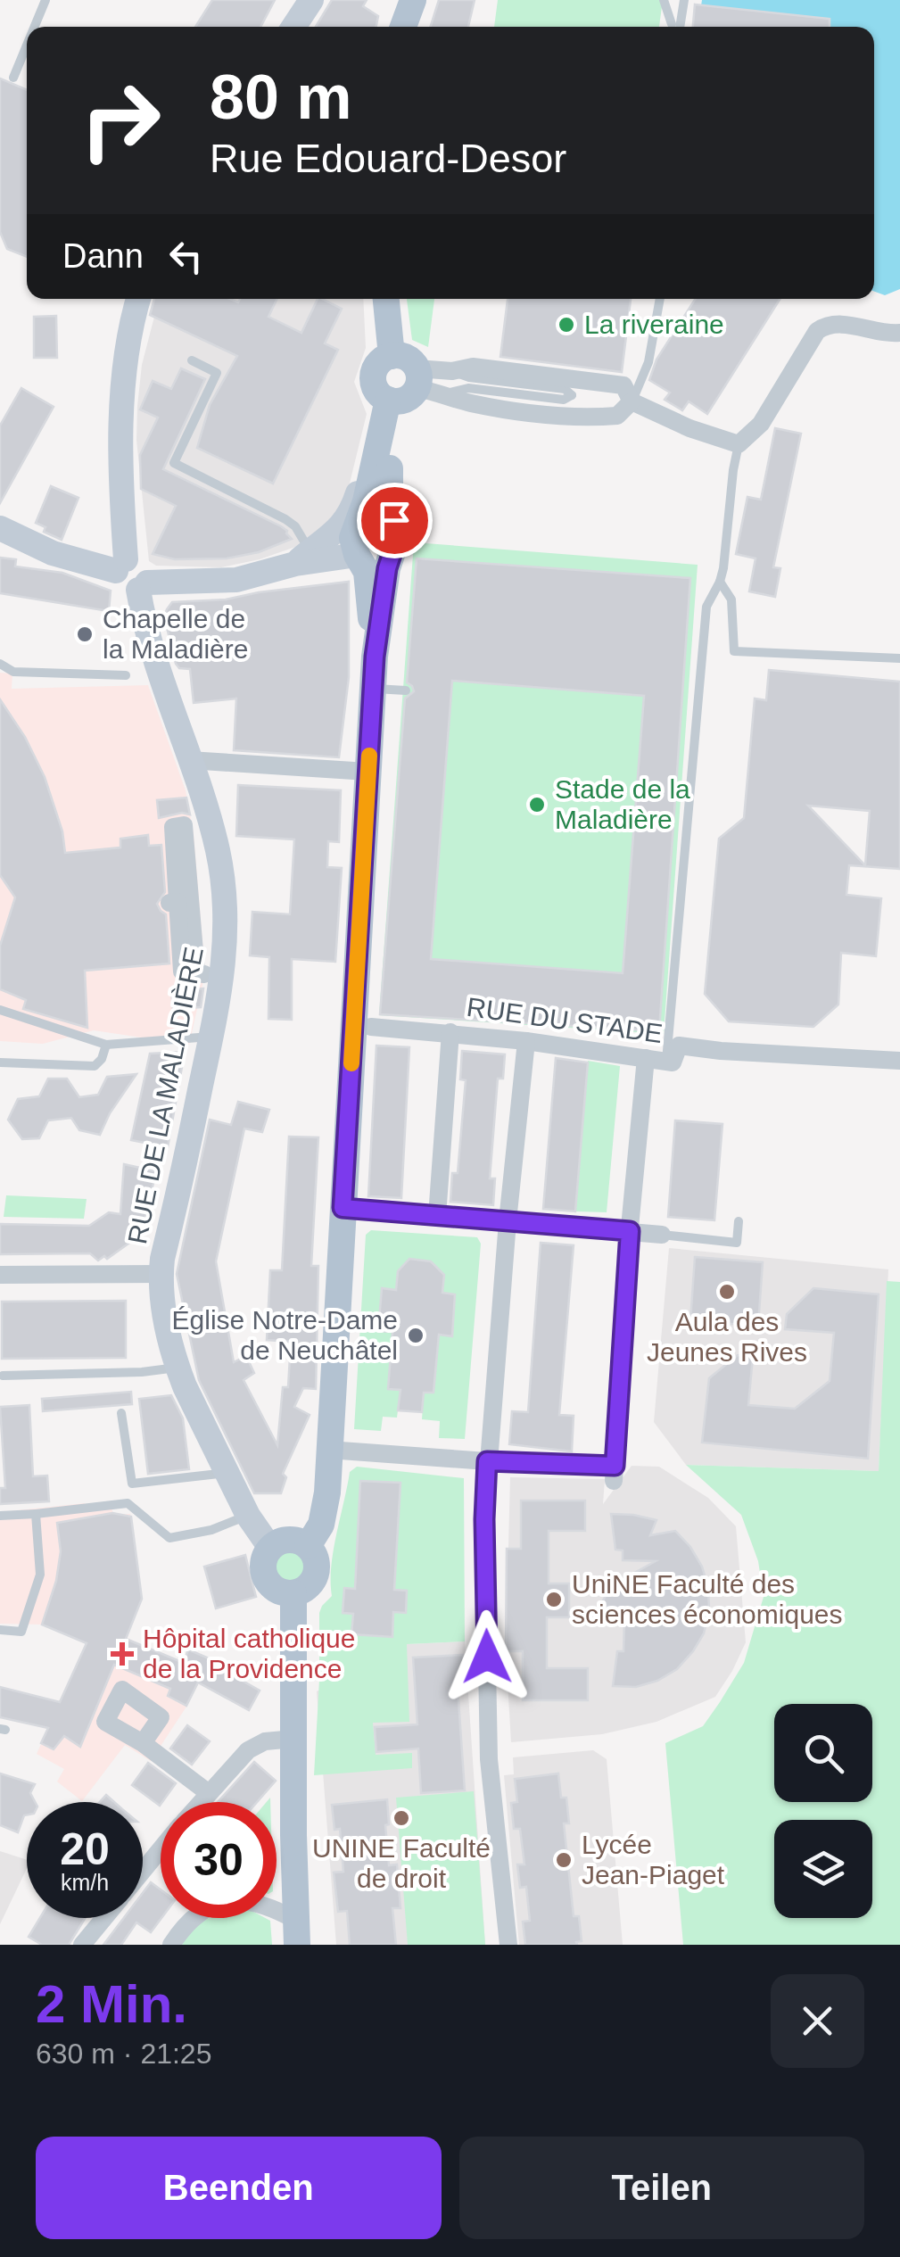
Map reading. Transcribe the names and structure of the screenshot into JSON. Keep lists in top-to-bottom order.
{
  "streets": {
    "street": ["RUE DU STADE", "RUE DE LA MALADIÈRE"]
  },
  "places": {
    "other": [
      "La riveraine",
      "Chapelle de la Maladière",
      "Stade de la Maladière",
      "Aula des Jeunes Rives",
      "Église Notre-Dame de Neuchâtel",
      "UniNE Faculté des sciences économiques",
      "UNINE Faculté de droit",
      "Lycée Jean-Piaget"
    ],
    "health": ["Hôpital catholique de la Providence"]
  },
  "page": {
    "turn": ["80 m", "Rue Edouard-Desor"],
    "then": "Dann",
    "speed": "20 km/h",
    "limit": "30",
    "heading": ["2 Min.", "630 m · 21:25"],
    "buttons": ["Beenden", "Teilen"]
  }
}
